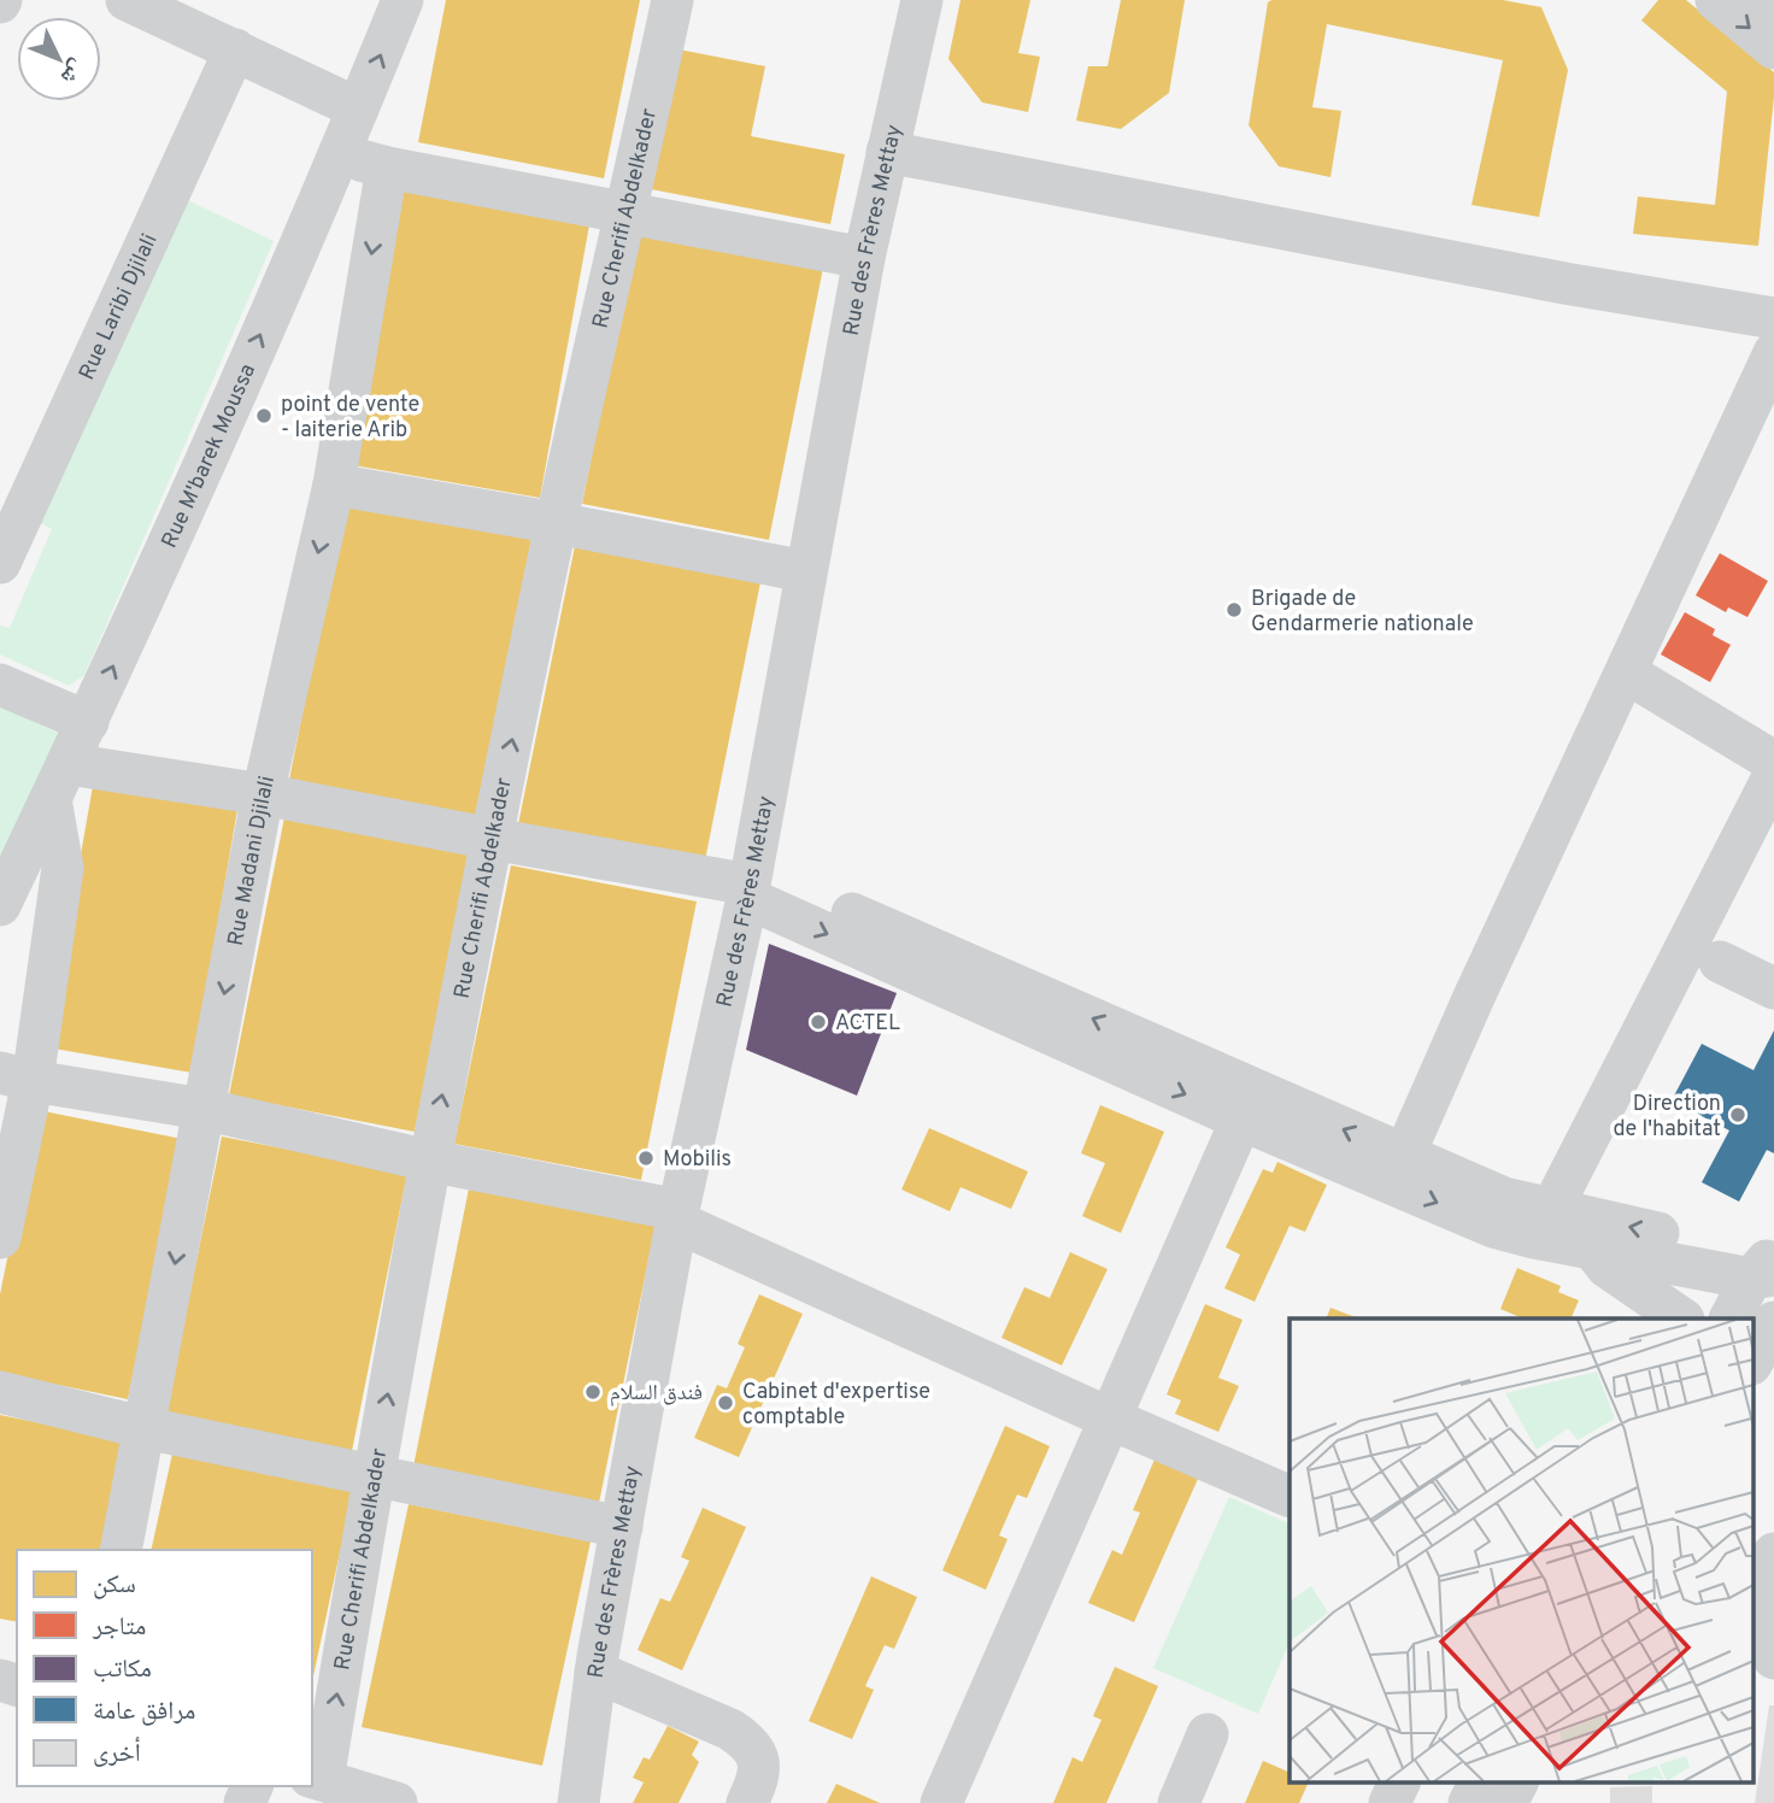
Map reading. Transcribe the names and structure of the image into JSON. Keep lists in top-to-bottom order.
{
  "streets": {
    "street": [
      "Rue Cherifi Abdelkader",
      "Rue des Frères Mettay",
      "Rue Laribi Djilali",
      "Rue M'barek Moussa",
      "Rue Madani Djilali"
    ]
  },
  "one_way": ["Rue Cherifi Abdelkader", "Rue M'barek Moussa"],
  "places": [
    "point de vente - laiterie Arib",
    "Brigade de Gendarmerie nationale",
    "ACTEL",
    "Direction de l'habitat",
    "Mobilis",
    "فندق السلام",
    "Cabinet d'expertise comptable"
  ],
  "legend": [
    "سكن",
    "متاجر",
    "مكاتب",
    "مرافق عامة",
    "أخرى"
  ],
  "north": "bottom right"
}
